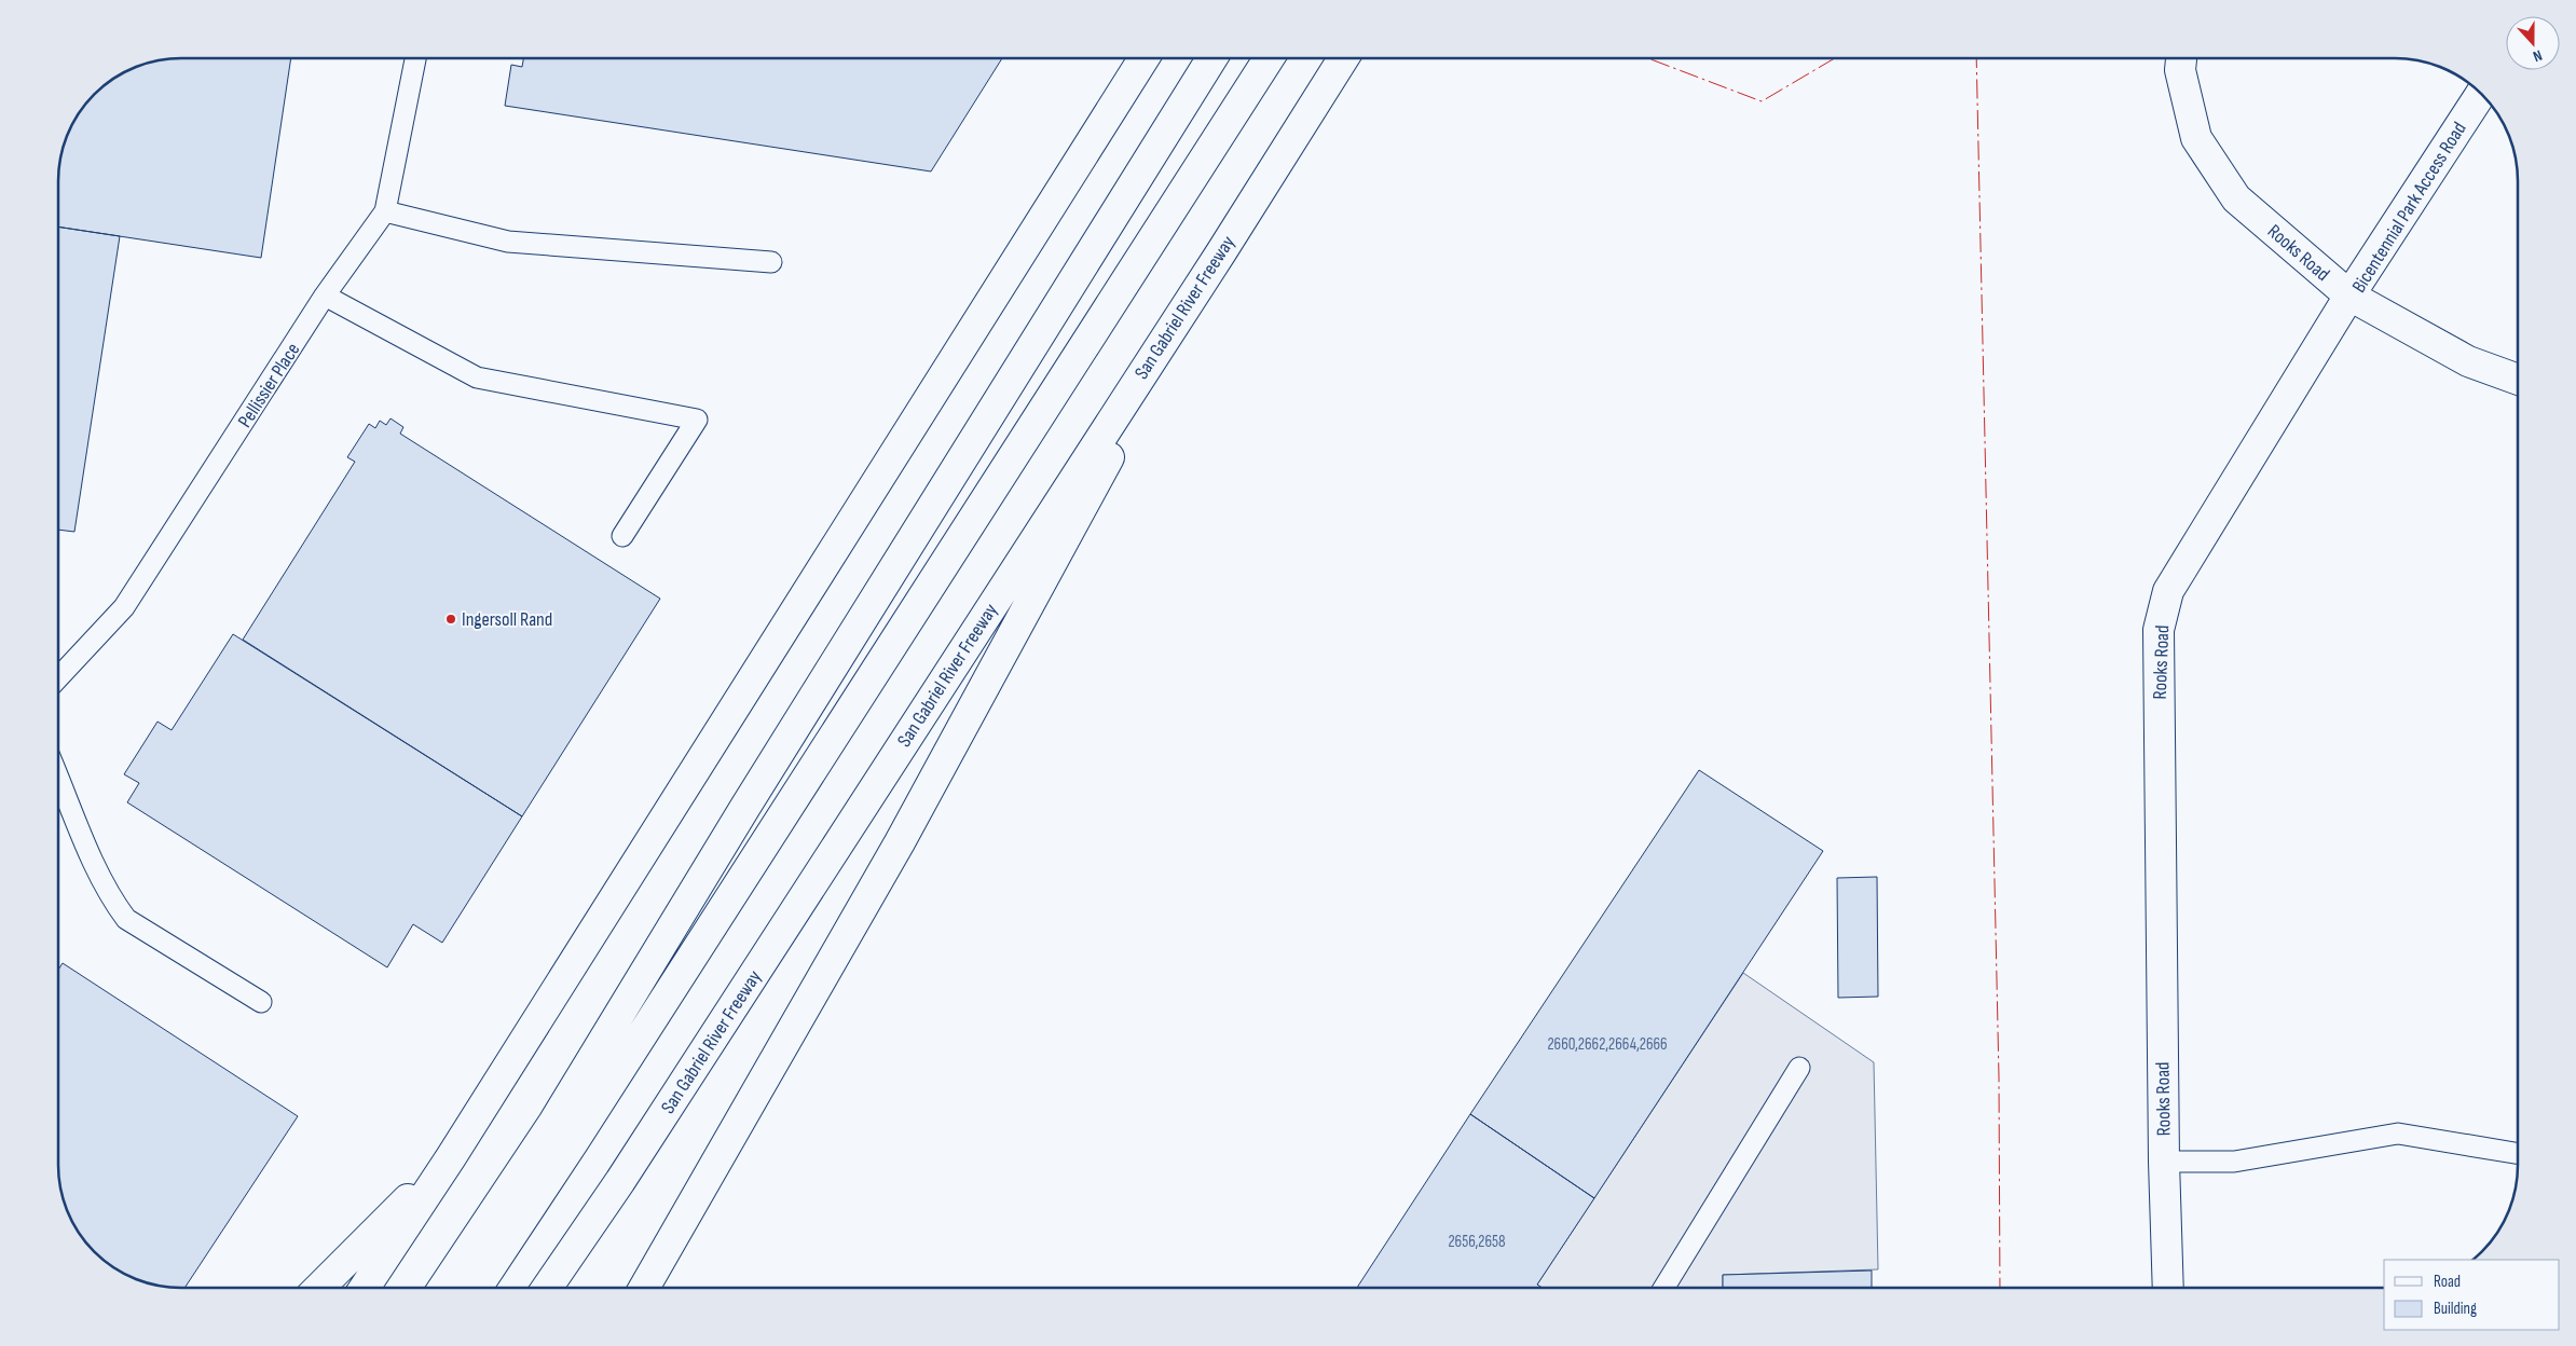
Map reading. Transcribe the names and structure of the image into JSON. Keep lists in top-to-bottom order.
{
  "streets": {
    "main road": ["Bicentennial Park Access Road", "Rooks Road", "San Gabriel River Freeway"],
    "lane": ["Pellissier Place"]
  },
  "crossings": [
    ["Bicentennial Park Access Road", "Rooks Road"]
  ],
  "places": ["Ingersoll Rand"],
  "house_numbers": ["2660,2662,2664,2666", "2656,2658"],
  "legend": ["Road", "Building"],
  "north": "bottom"
}
